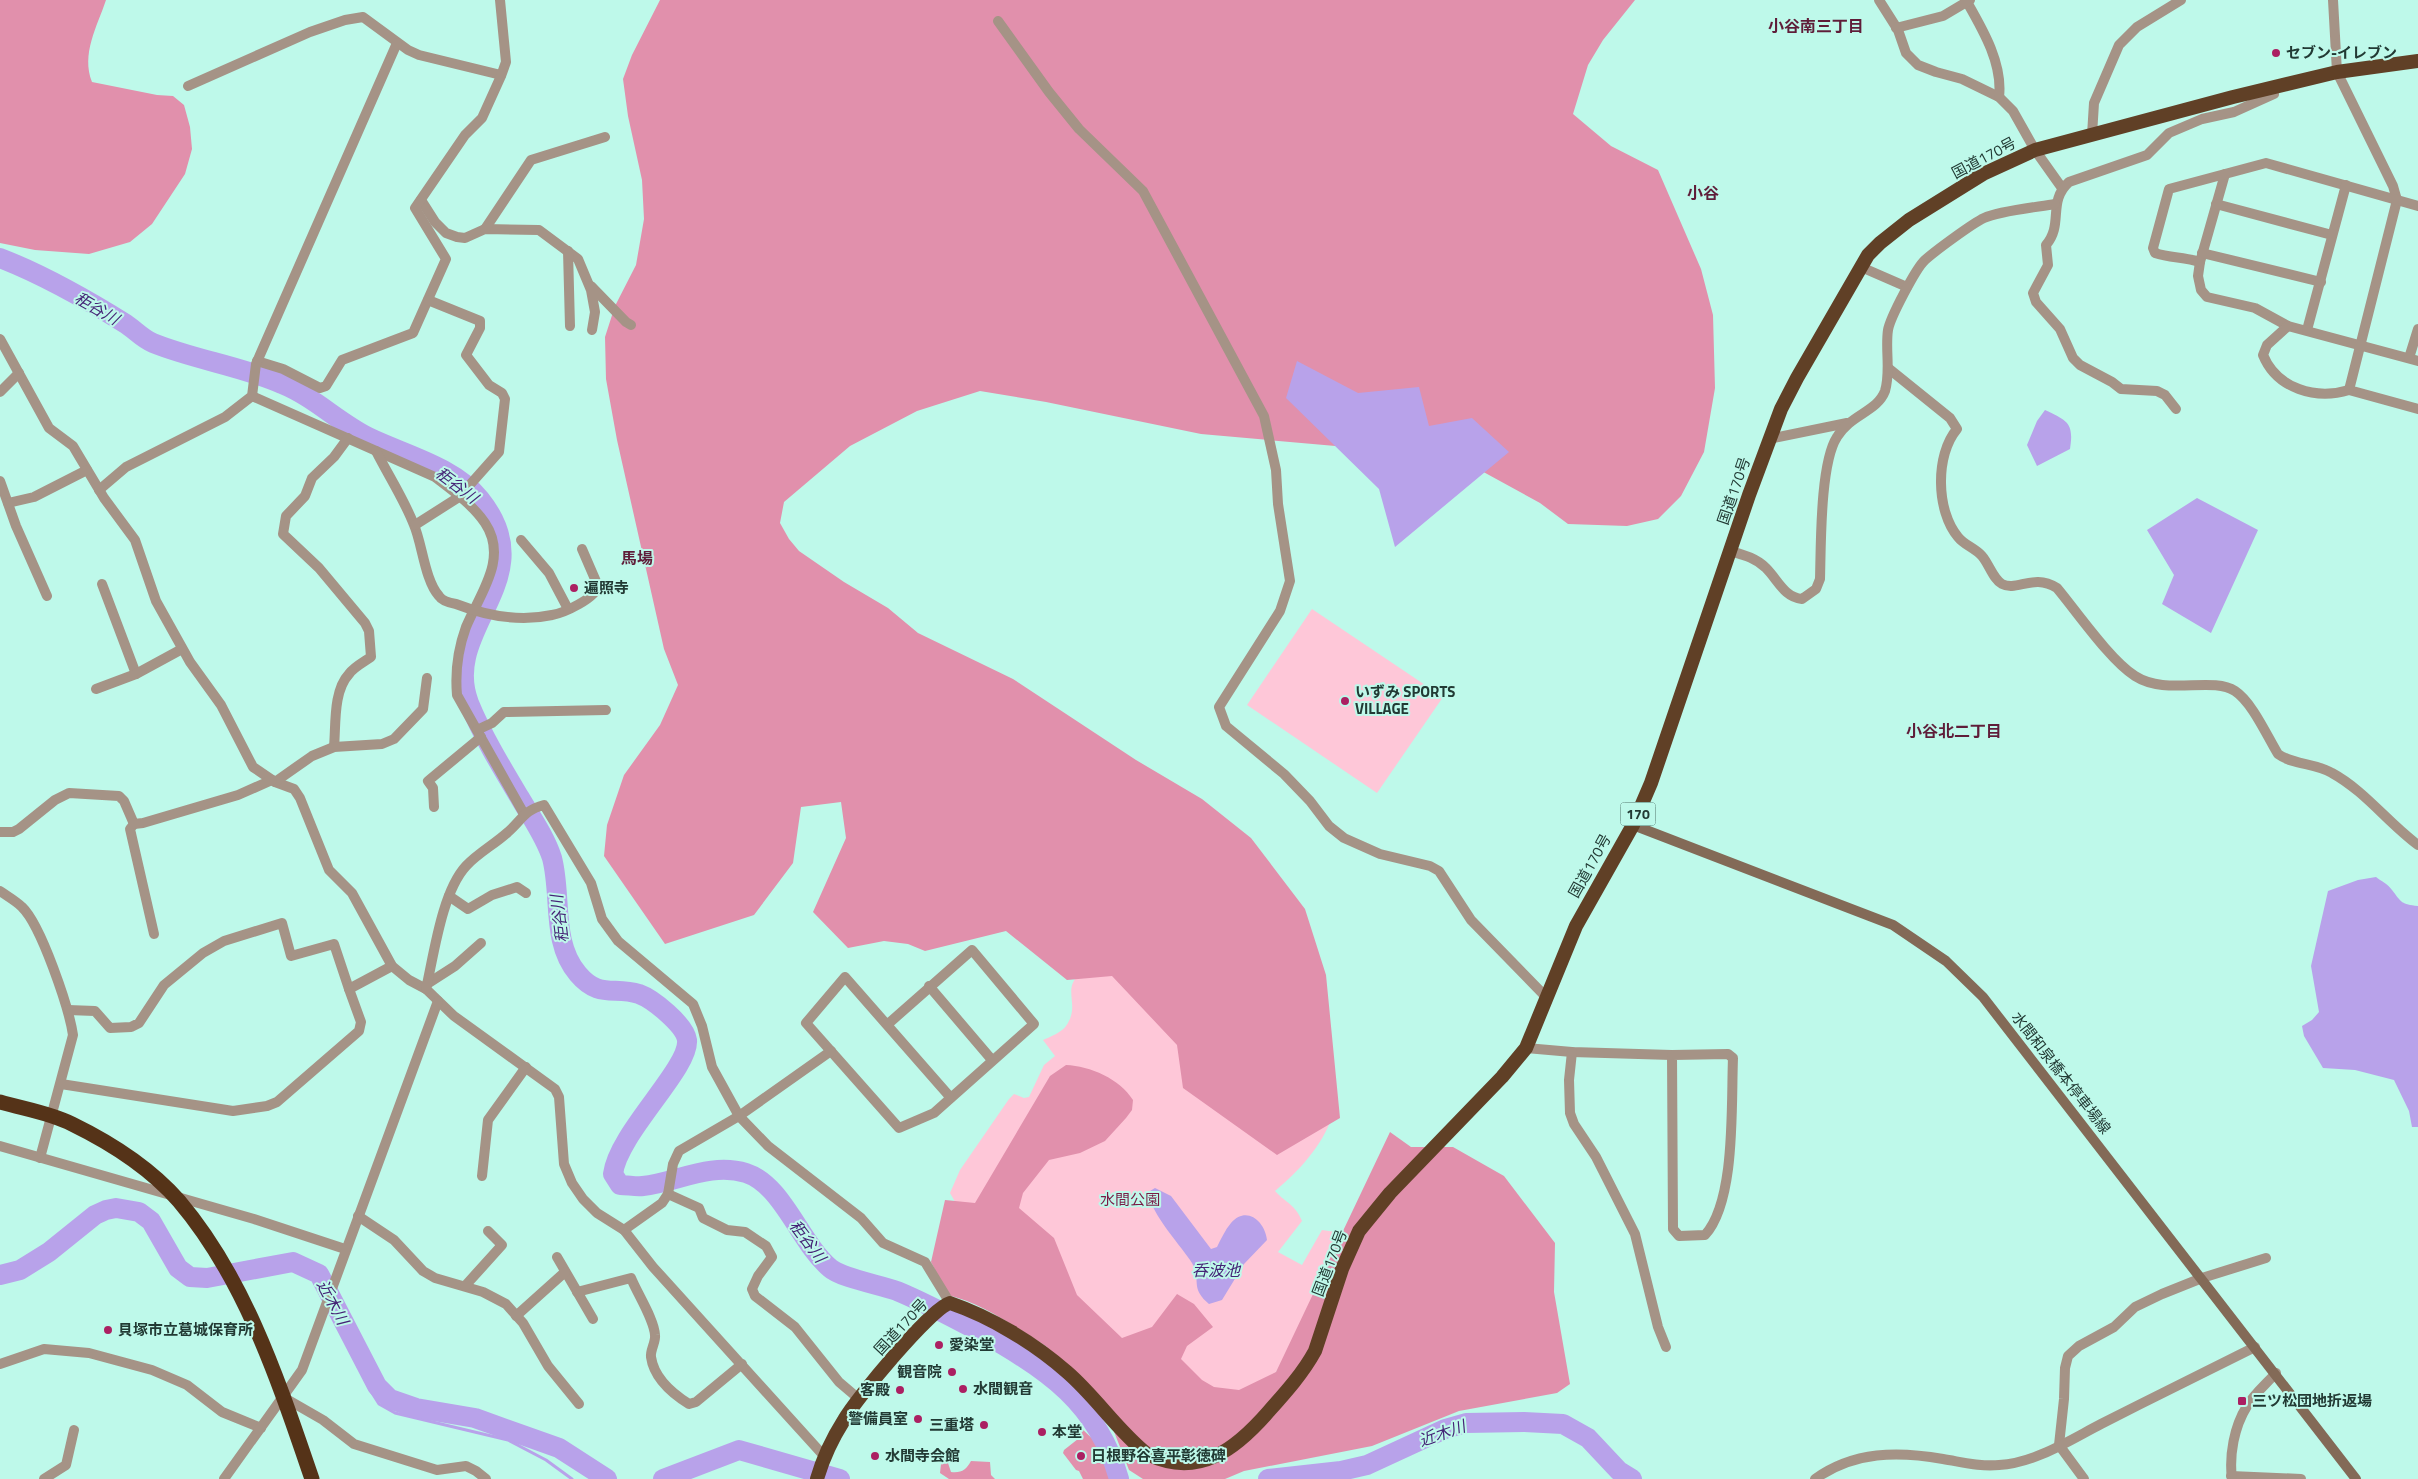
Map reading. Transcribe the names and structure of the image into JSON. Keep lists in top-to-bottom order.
{
  "streets": {
    "highway": ["国道170号", "170"],
    "main road": ["水間和泉橋本停車場線"]
  },
  "crossings": [
    ["国道170号", "水間和泉橋本停車場線"]
  ],
  "districts": [
    "小谷南三丁目",
    "小谷",
    "馬場",
    "小谷北二丁目"
  ],
  "water": ["秬谷川", "呑波池", "近木川"],
  "parks": ["水間公園"],
  "places": {
    "other": [
      "セブン-イレブン",
      "遍照寺",
      "いずみ SPORTS VILLAGE",
      "貝塚市立葛城保育所",
      "愛染堂",
      "観音院",
      "水間観音",
      "客殿",
      "警備員室",
      "三重塔",
      "本堂",
      "水間寺会館",
      "日根野谷喜平彰徳碑"
    ],
    "transit": ["三ツ松団地折返場"]
  }
}
